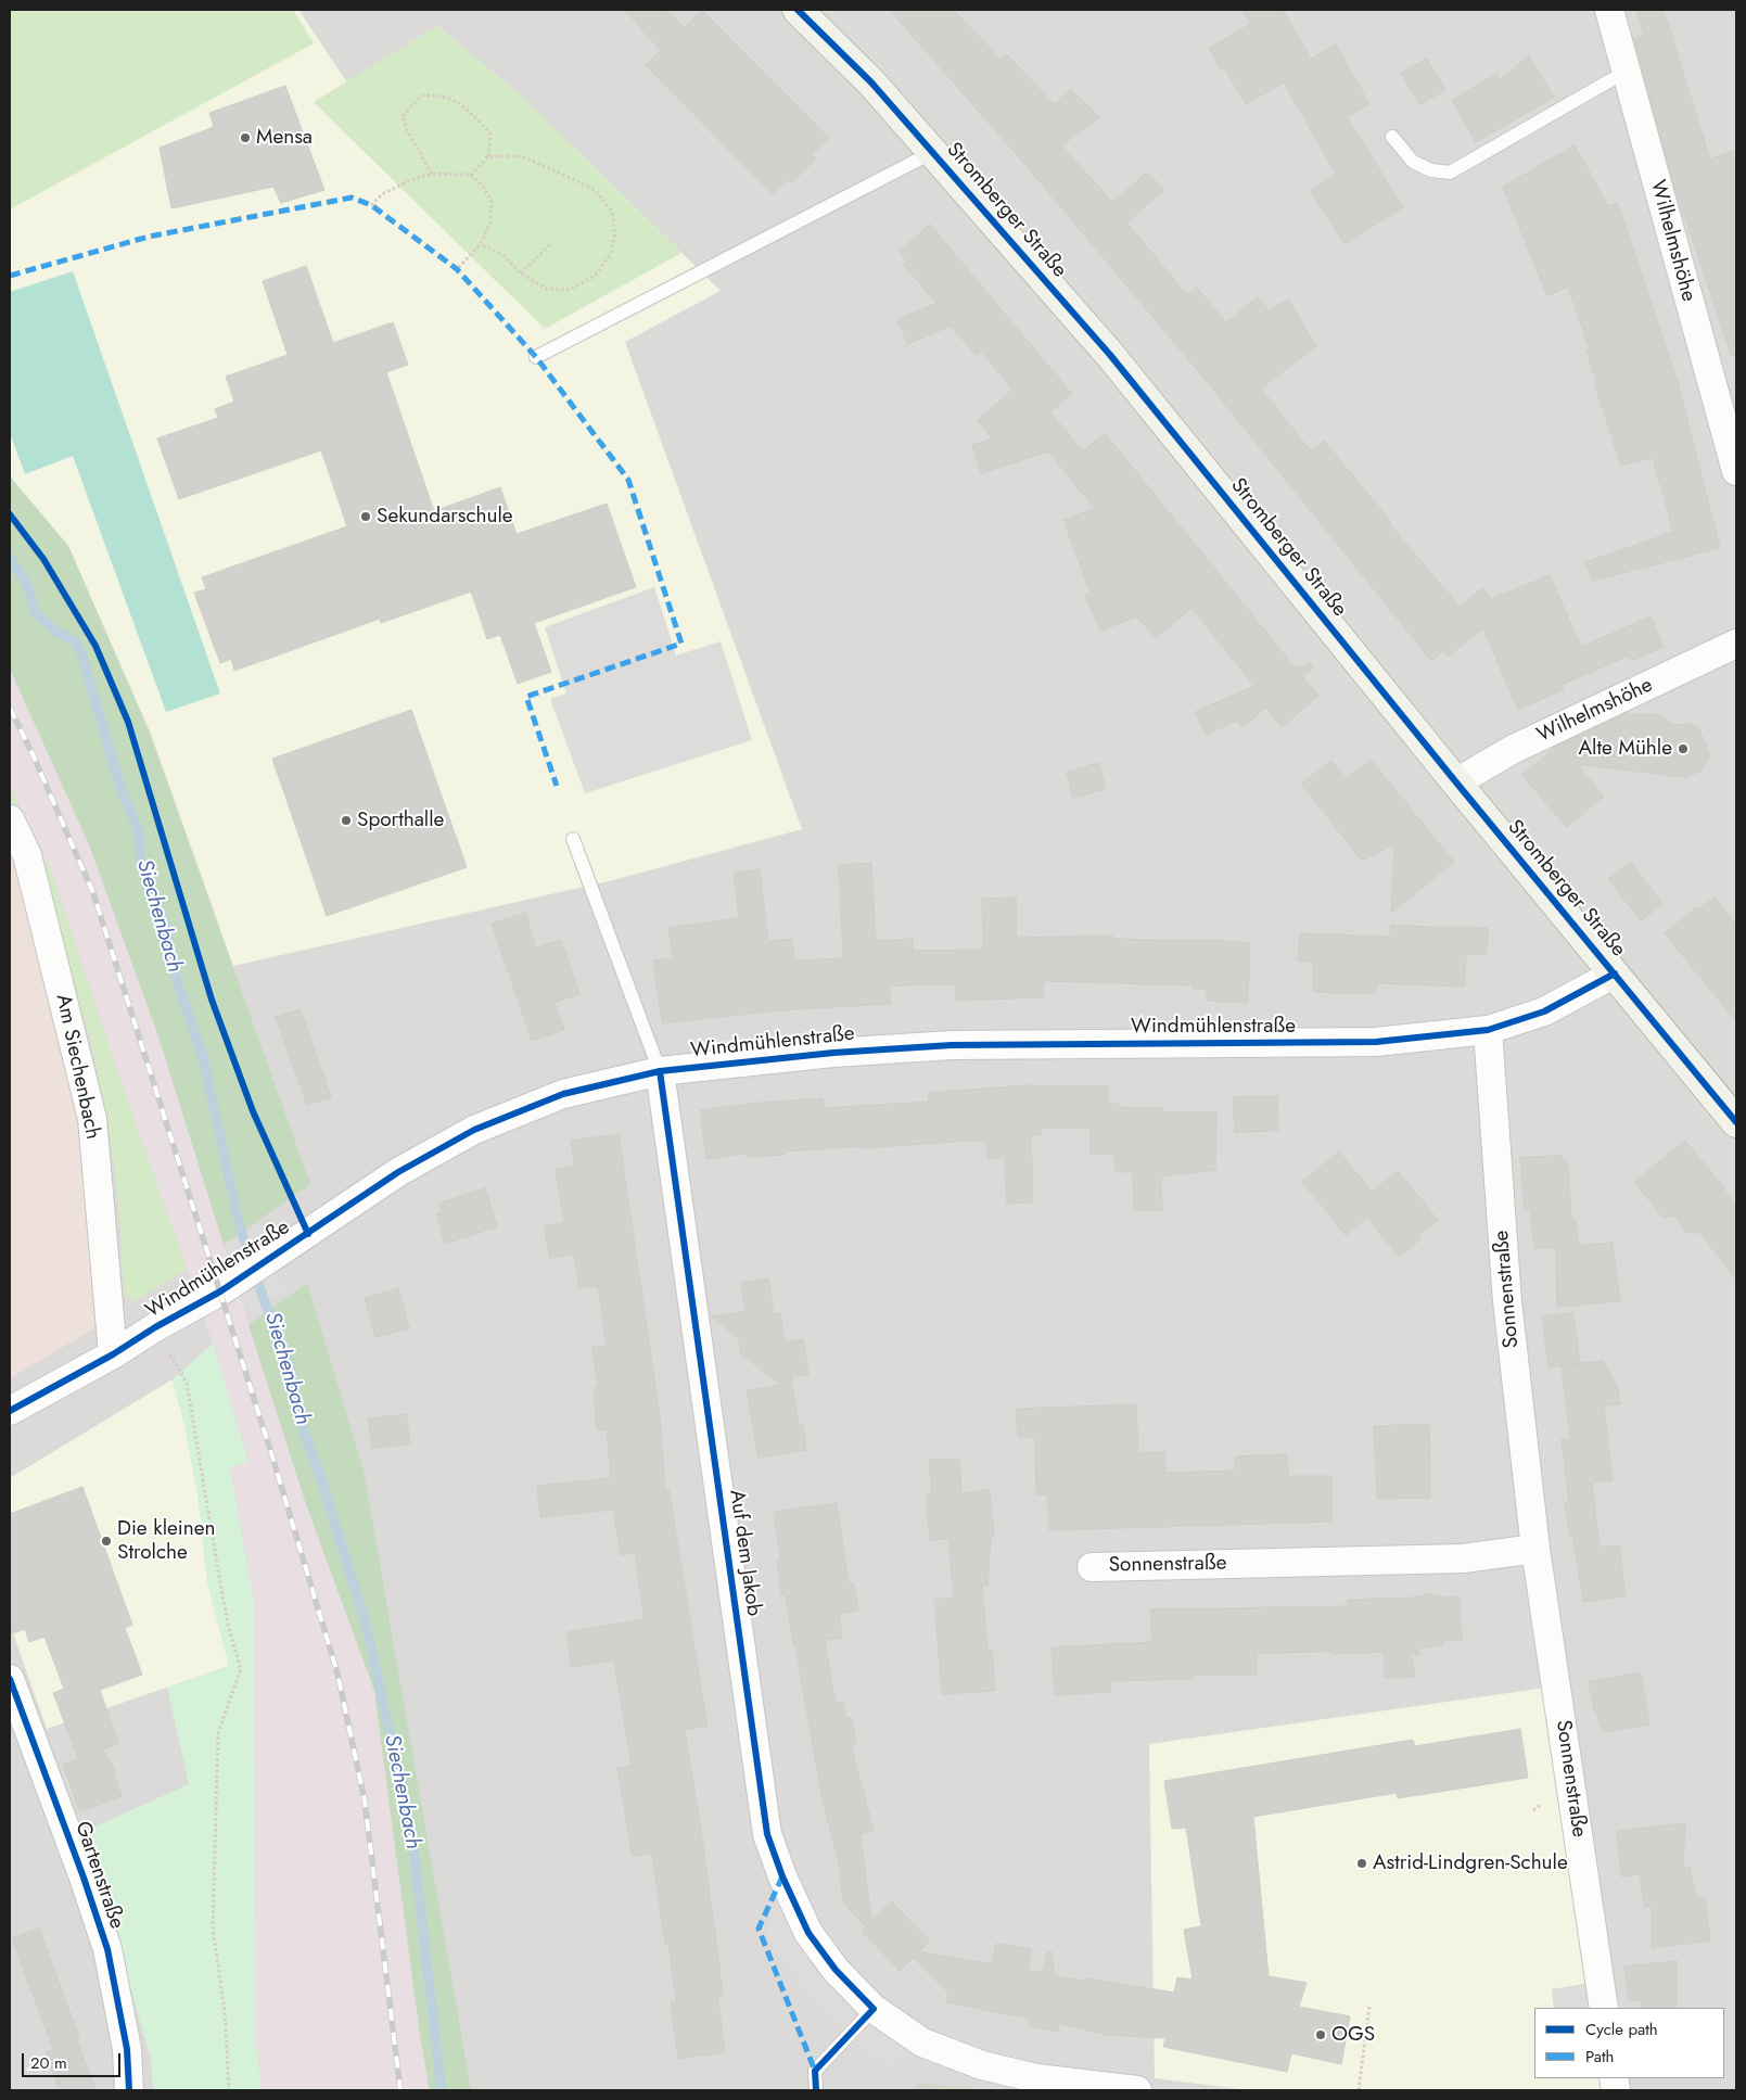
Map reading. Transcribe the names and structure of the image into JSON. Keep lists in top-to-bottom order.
{
  "streets": {
    "main road": ["Stromberger Straße"],
    "street": [
      "Wilhelmshöhe",
      "Windmühlenstraße",
      "Am Siechenbach",
      "Sonnenstraße",
      "Auf dem Jakob",
      "Gartenstraße"
    ]
  },
  "crossings": [
    ["Stromberger Straße", "Wilhelmshöhe"],
    ["Stromberger Straße", "Windmühlenstraße"],
    ["Windmühlenstraße", "Am Siechenbach"],
    ["Windmühlenstraße", "Sonnenstraße"],
    ["Windmühlenstraße", "Auf dem Jakob"]
  ],
  "water": ["Siechenbach"],
  "places": [
    "Mensa",
    "Sekundarschule",
    "Alte Mühle",
    "Sporthalle",
    "Die kleinen Strolche",
    "Astrid-Lindgren-Schule",
    "OGS"
  ],
  "legend": ["Cycle path", "Path"],
  "scale_bar": "20 m"
}
